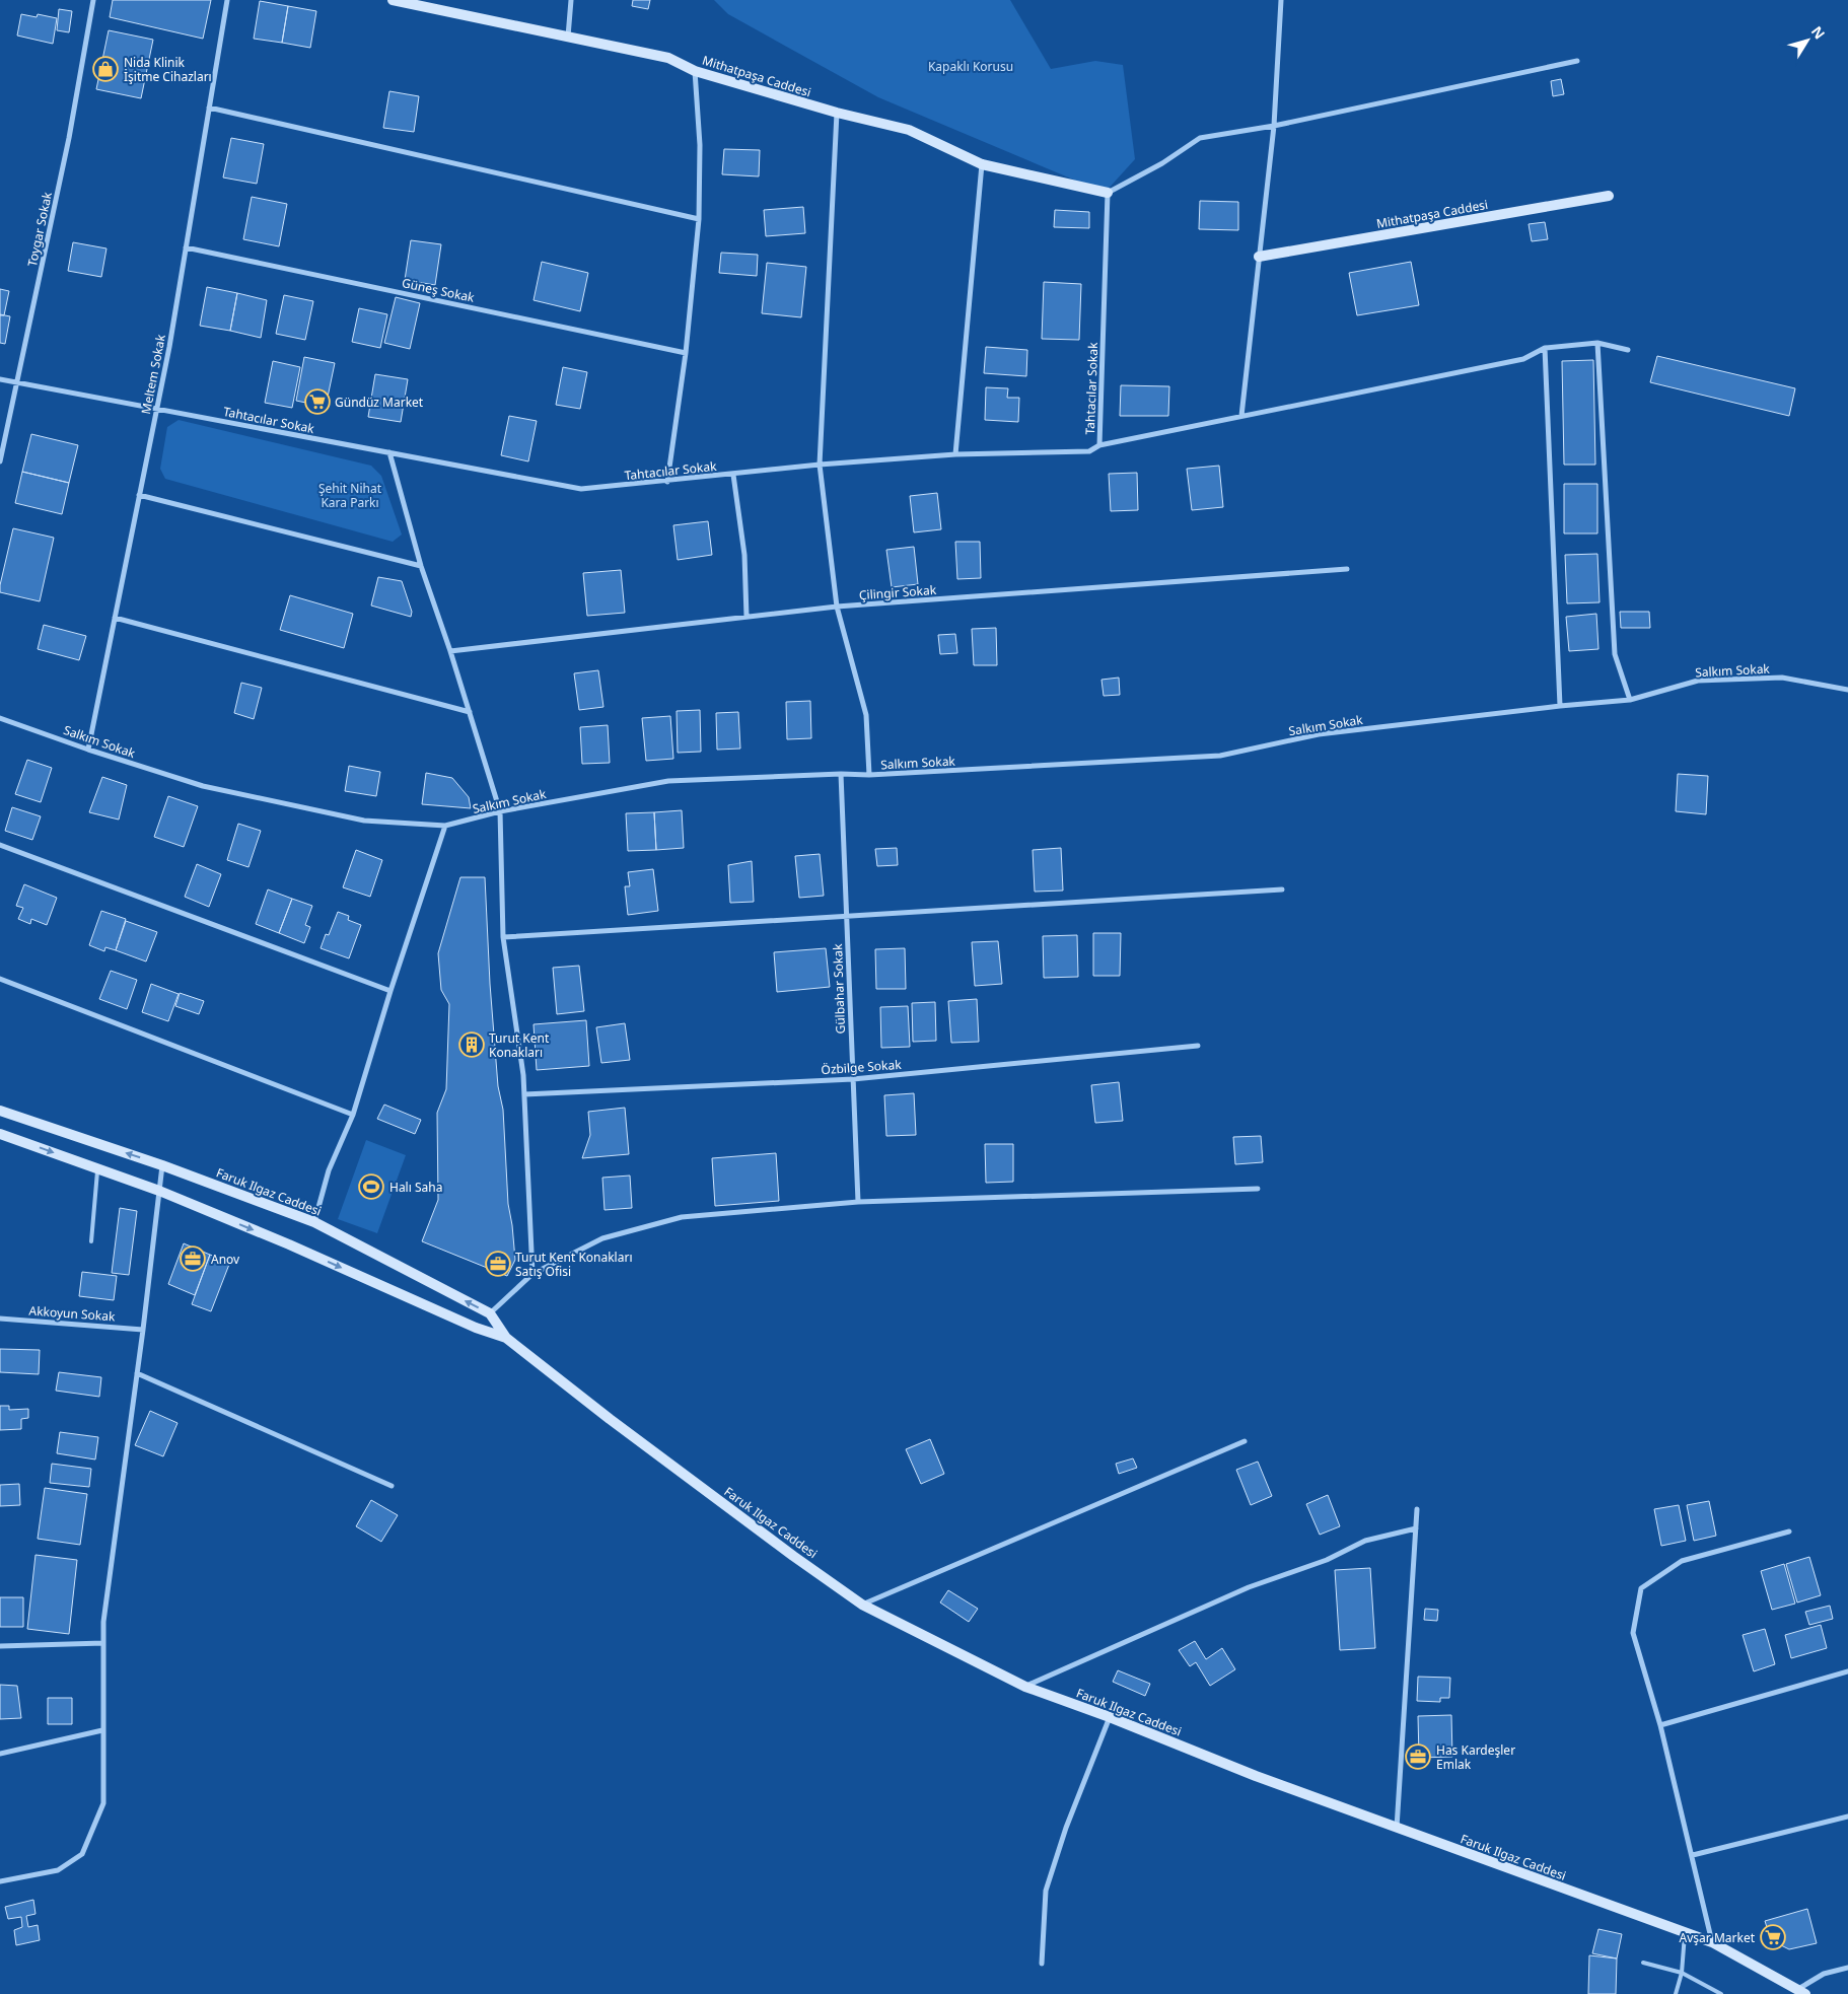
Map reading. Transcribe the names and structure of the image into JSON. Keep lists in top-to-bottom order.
{
  "streets": {
    "street": [
      "Mithatpaşa Caddesi",
      "Toygar Sokak",
      "Güneş Sokak",
      "Meltem Sokak",
      "Tahtacılar Sokak",
      "Çilingir Sokak",
      "Salkım Sokak",
      "Gülbahar Sokak",
      "Özbilge Sokak",
      "Faruk Ilgaz Caddesi",
      "Akkoyun Sokak"
    ]
  },
  "crossings": [
    ["Mithatpaşa Caddesi", "Tahtacılar Sokak"],
    ["Toygar Sokak", "Tahtacılar Sokak"],
    ["Güneş Sokak", "Meltem Sokak"],
    ["Meltem Sokak", "Tahtacılar Sokak"],
    ["Meltem Sokak", "Salkım Sokak"],
    ["Salkım Sokak", "Gülbahar Sokak"],
    ["Gülbahar Sokak", "Özbilge Sokak"]
  ],
  "parks": ["Kapaklı Korusu", "Şehit Nihat Kara Parkı"],
  "places": {
    "shop": ["Nida Klinik İşitme Cihazları"],
    "supermarket": ["Gündüz Market", "Avşar Market"],
    "building": ["Turut Kent Konakları"],
    "sports": ["Halı Saha"],
    "office": ["Anov", "Turut Kent Konakları Satış Ofisi", "Has Kardeşler Emlak"]
  },
  "north": "top right"
}
